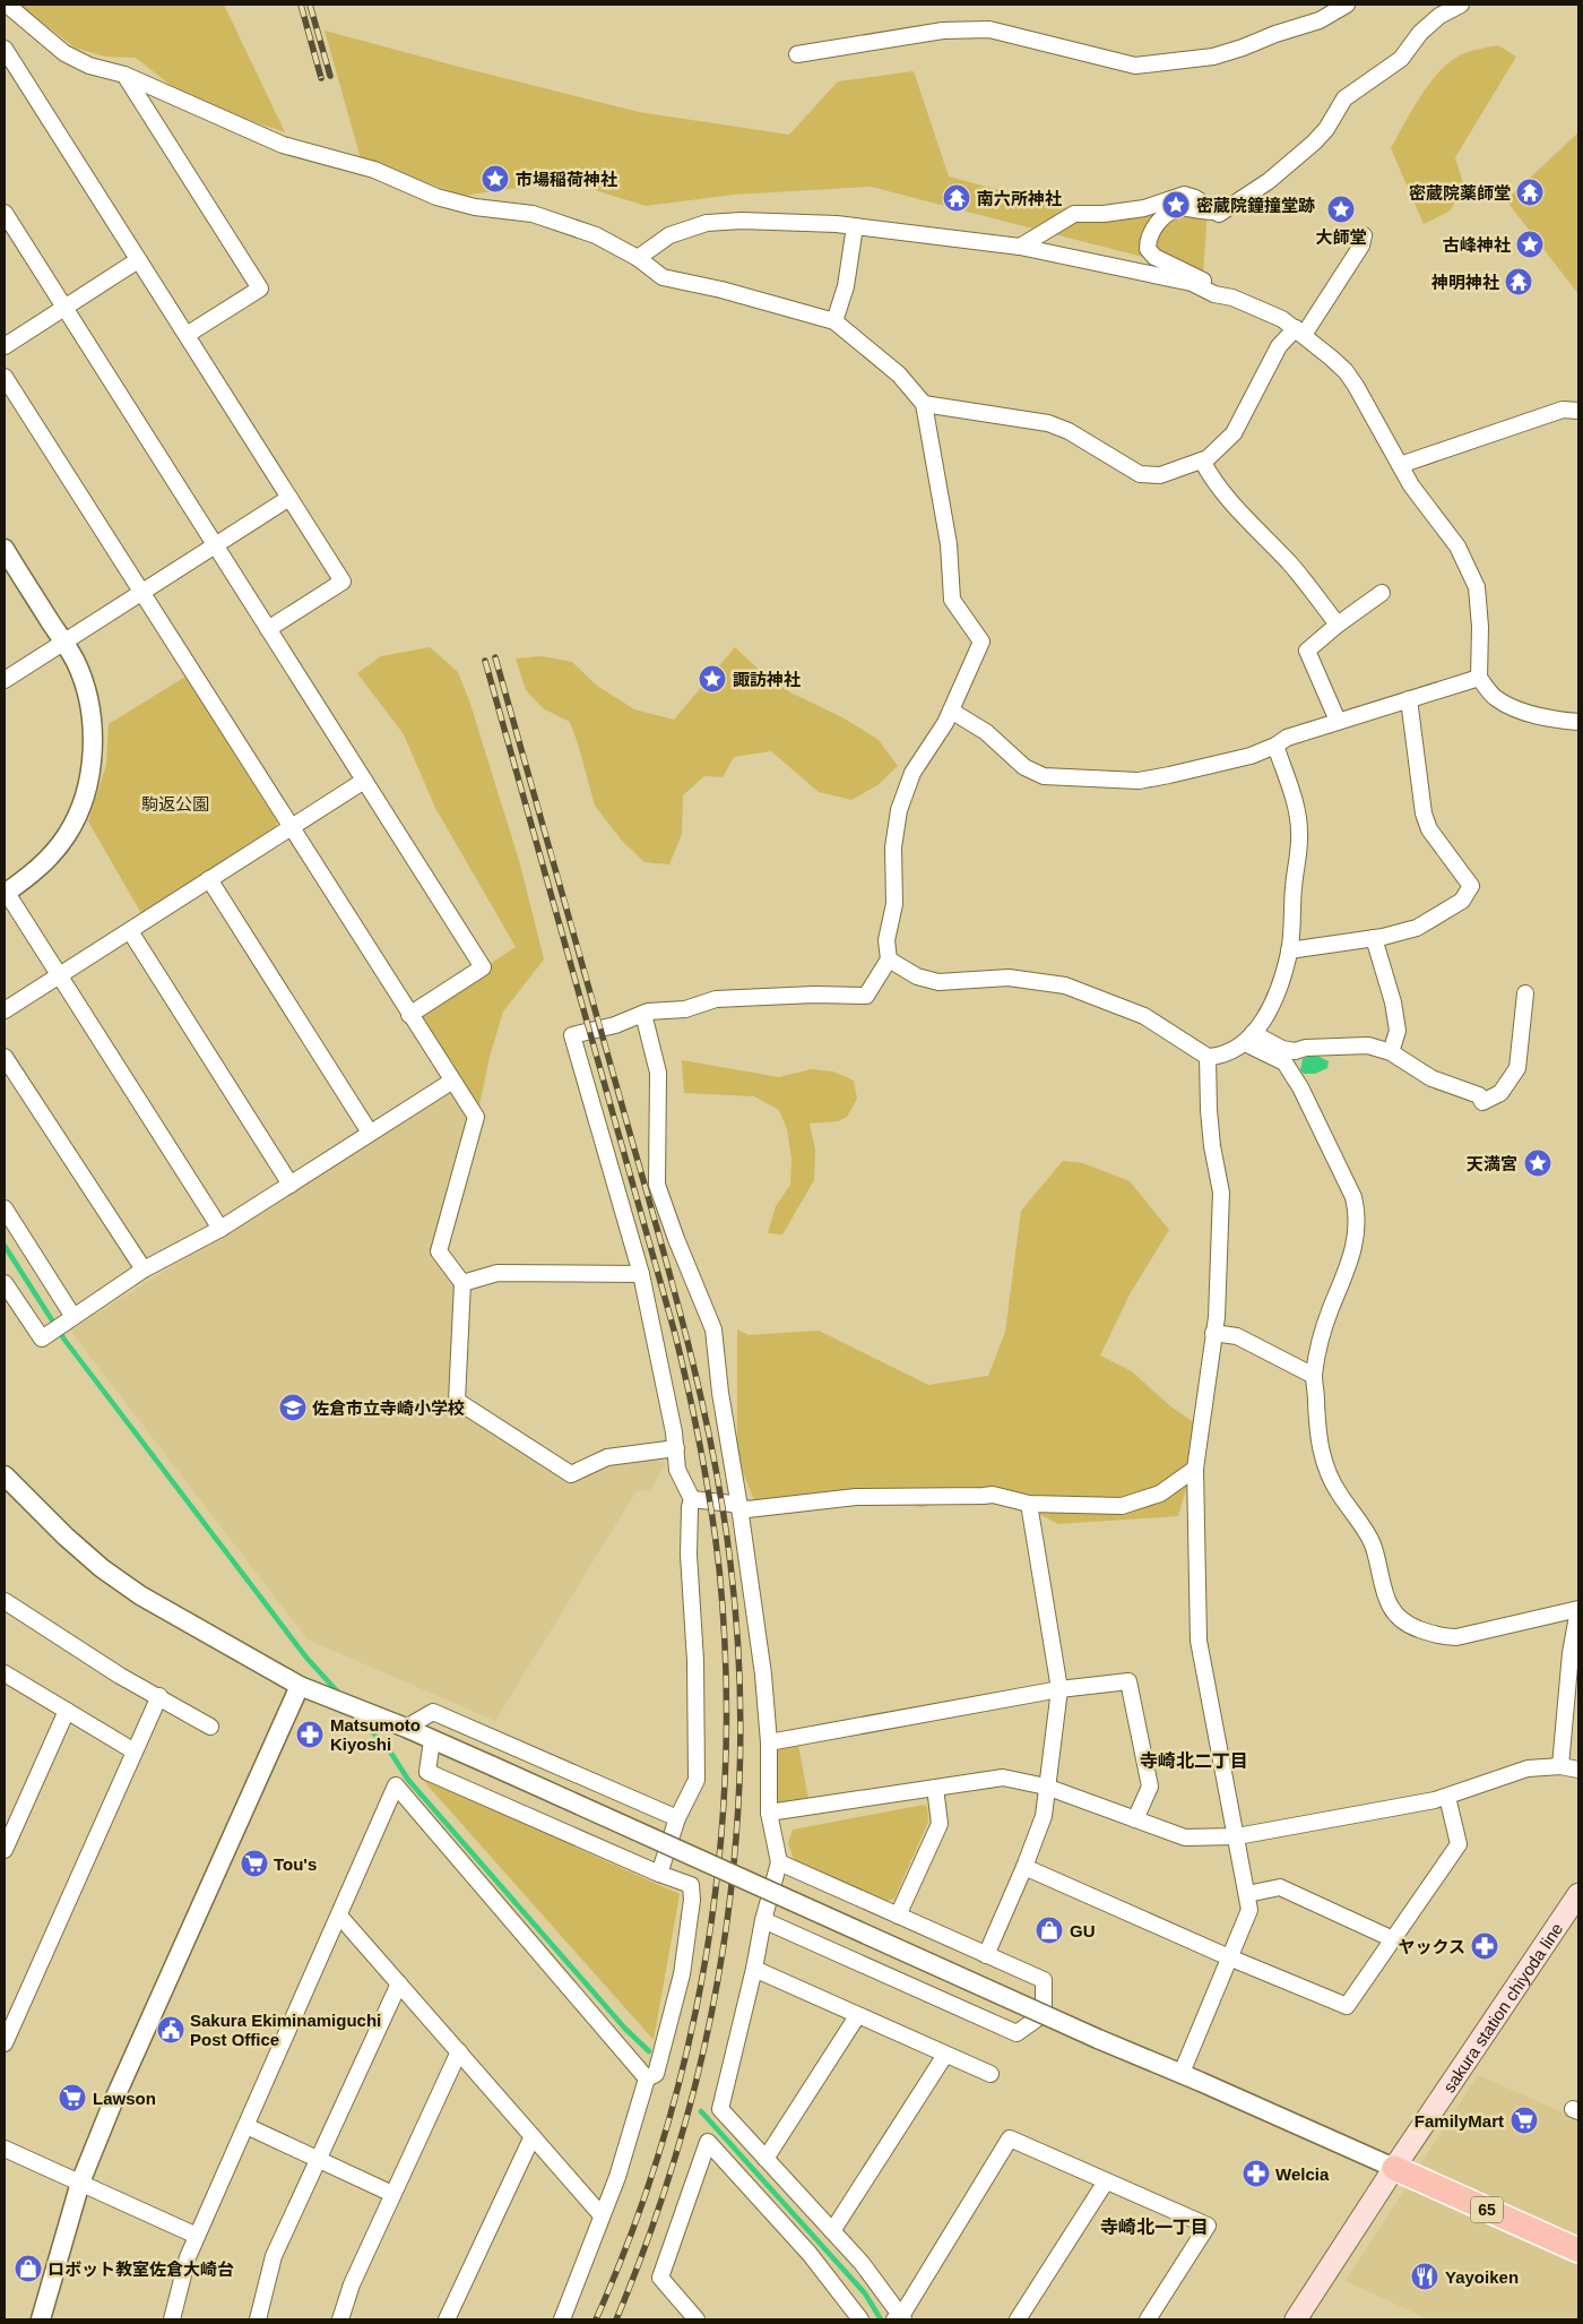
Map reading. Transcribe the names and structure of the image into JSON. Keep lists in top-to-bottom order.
{
  "streets": {
    "main road": ["sakura station chiyoda line", "65"]
  },
  "crossings": [
    ["sakura station chiyoda line", "65"]
  ],
  "districts": ["寺崎北二丁目", "寺崎北一丁目"],
  "parks": ["駒返公園"],
  "places": {
    "place": [
      "市場稲荷神社",
      "密蔵院鐘撞堂跡",
      "大師堂",
      "古峰神社",
      "諏訪神社",
      "天満宮"
    ],
    "temple": ["密蔵院薬師堂", "南六所神社", "神明神社"],
    "school or university": ["佐倉市立寺崎小学校"],
    "pharmacy": ["Matsumoto Kiyoshi", "ヤックス", "Welcia"],
    "supermarket": ["Tou's", "Lawson", "FamilyMart"],
    "shop": ["GU", "ロボット教室佐倉大崎台"],
    "public building": ["Sakura Ekiminamiguchi Post Office"],
    "restaurant": ["Yayoiken"]
  }
}
